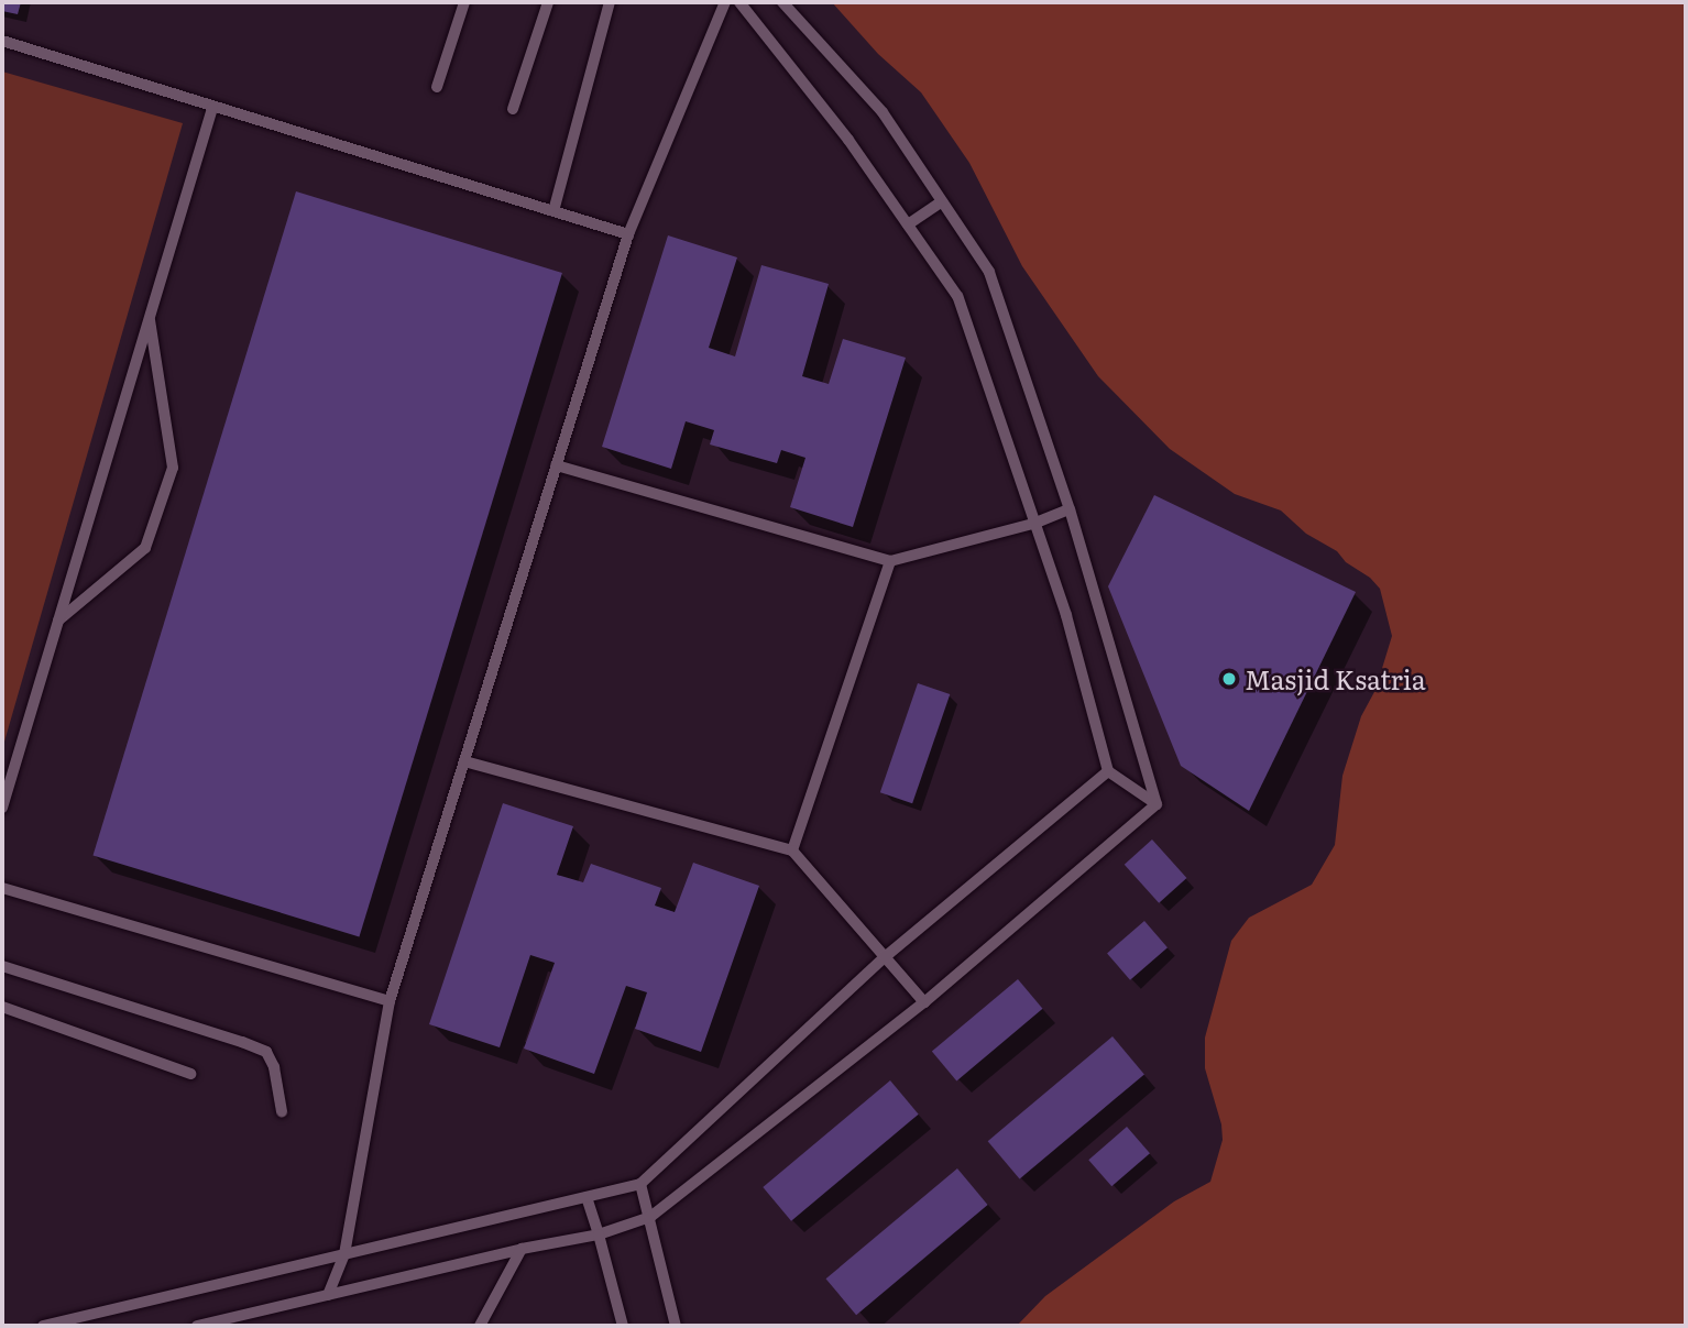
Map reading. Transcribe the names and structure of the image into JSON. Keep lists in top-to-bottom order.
{
  "places": ["Masjid Ksatria"]
}
